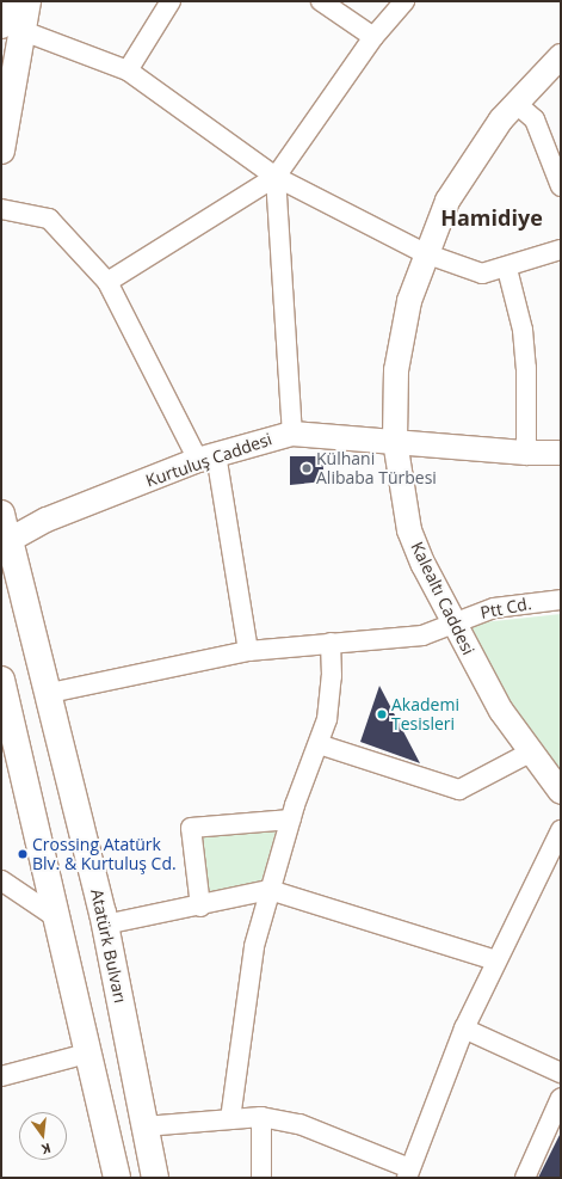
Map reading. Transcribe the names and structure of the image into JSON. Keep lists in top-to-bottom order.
{
  "streets": {
    "main road": ["Atatürk Bulvarı"],
    "street": ["Kurtuluş Caddesi", "Kalealtı Caddesi", "Ptt Cd."]
  },
  "crossings": [
    ["Kurtuluş Caddesi", "Kalealtı Caddesi"],
    ["Kurtuluş Caddesi", "Atatürk Bulvarı"],
    ["Kalealtı Caddesi", "Ptt Cd."],
    ["Ptt Cd.", "Atatürk Bulvarı"]
  ],
  "districts": ["Hamidiye"],
  "places": ["Külhani Alibaba Türbesi", "Akademi Tesisleri", "Crossing Atatürk Blv. & Kurtuluş Cd."],
  "north": "bottom"
}
